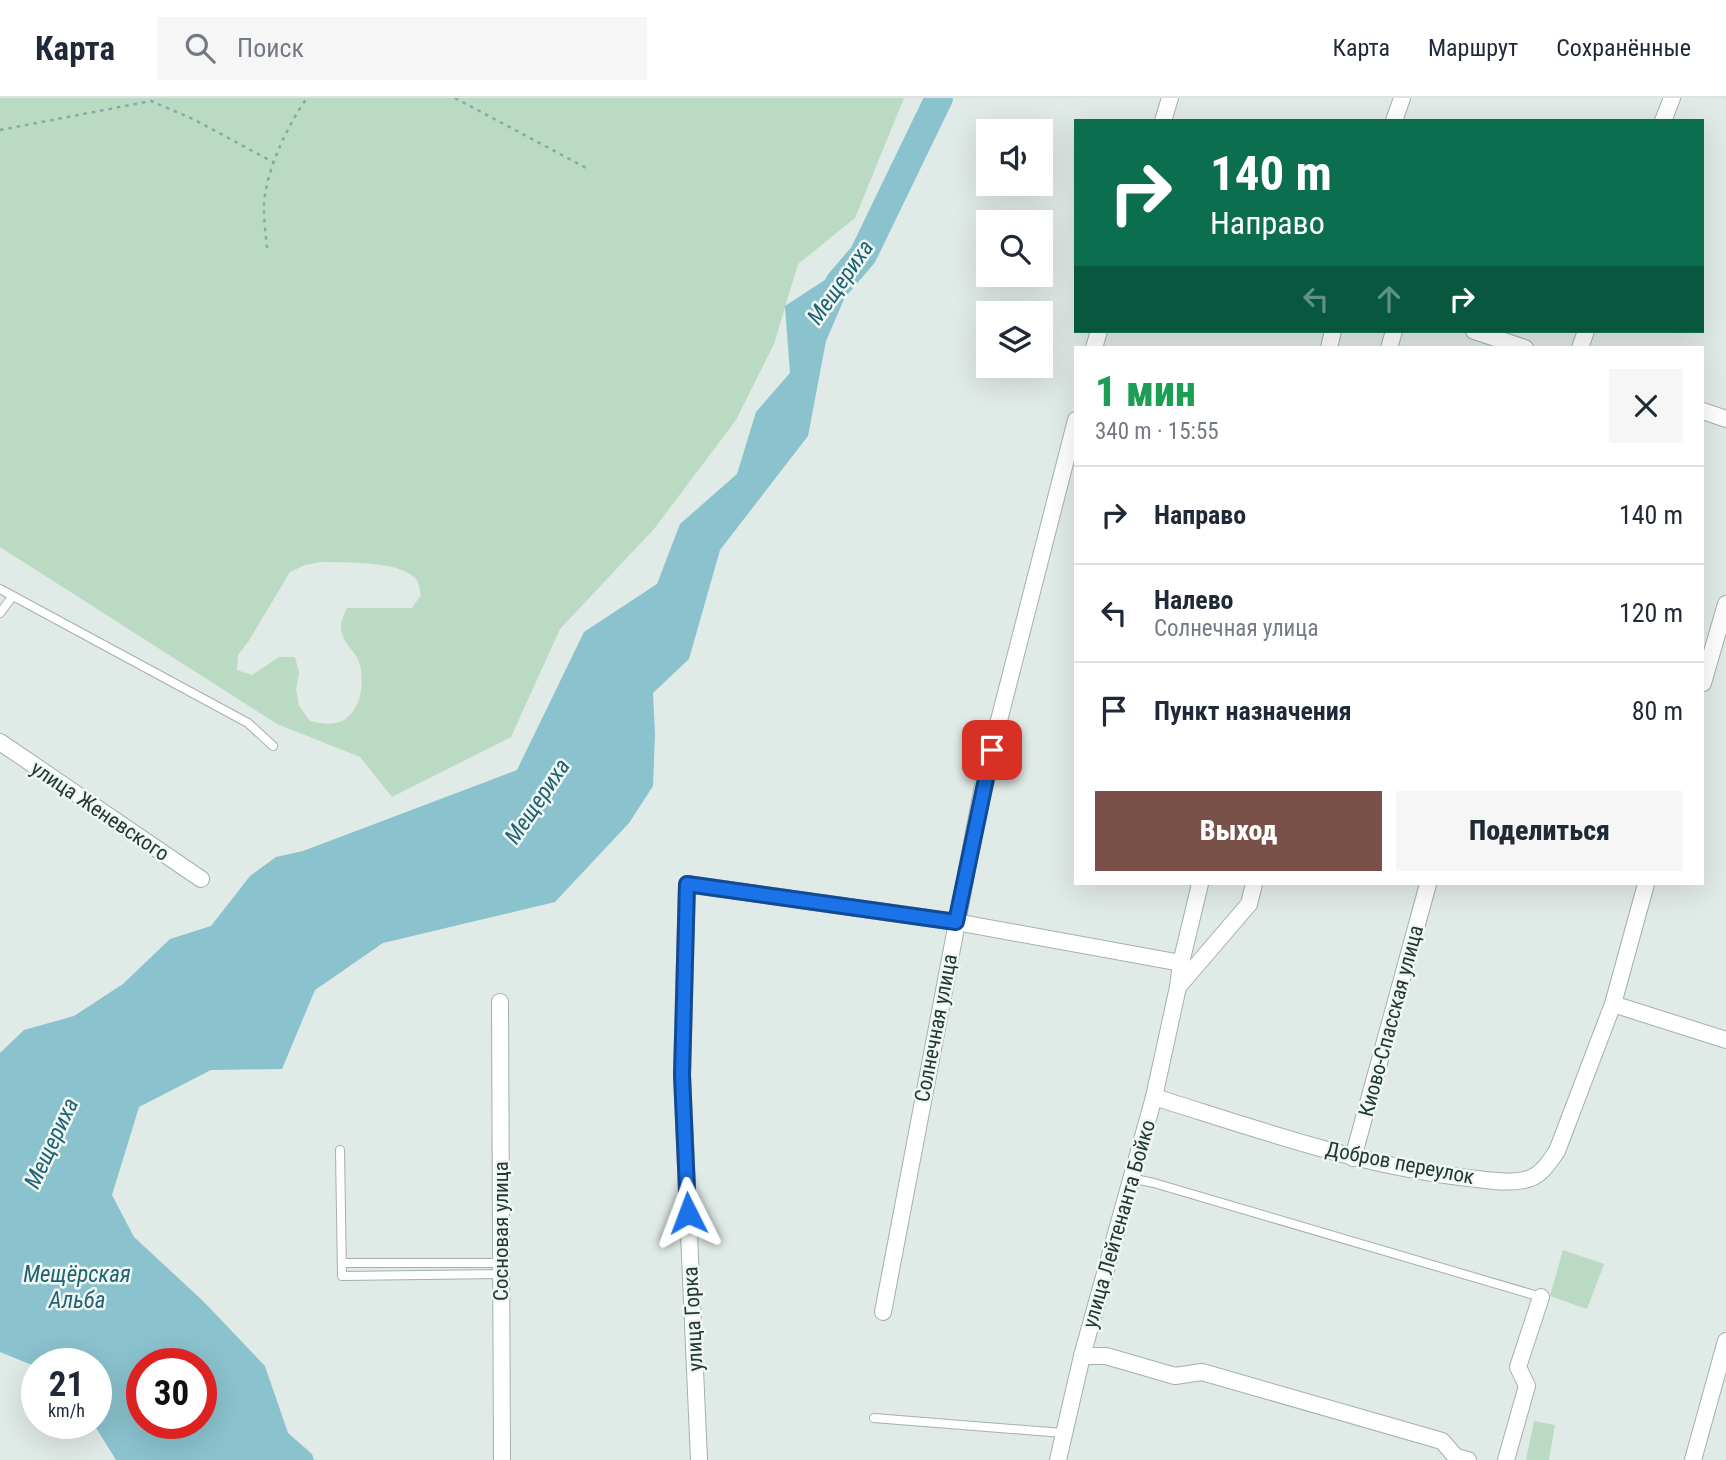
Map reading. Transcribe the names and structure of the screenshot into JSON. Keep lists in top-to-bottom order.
{
  "streets": {
    "street": [
      "улица Женевского",
      "Киово-Спасская улица",
      "Солнечная улица",
      "Добров переулок",
      "улица Лейтенанта Бойко",
      "Сосновая улица",
      "улица Горка"
    ]
  },
  "crossings": [
    ["Киово-Спасская улица", "Добров переулок"],
    ["Солнечная улица", "улица Горка"],
    ["Добров переулок", "улица Лейтенанта Бойко"]
  ],
  "water": ["Мещериха", "Мещёрская Альба"],
  "page": {
    "header": "Карта",
    "search": "Поиск",
    "nav": ["Карта", "Маршрут", "Сохранённые"],
    "turn": ["140 m", "Направо"],
    "heading": ["1 мин", "340 m · 15:55"],
    "list": [
      {
        "name": "Направо",
        "value": "140 m"
      },
      {
        "name": "Налево",
        "note": "Солнечная улица",
        "value": "120 m"
      },
      {
        "name": "Пункт назначения",
        "value": "80 m"
      }
    ],
    "buttons": ["Выход", "Поделиться"],
    "speed": "21 km/h",
    "limit": "30"
  }
}
